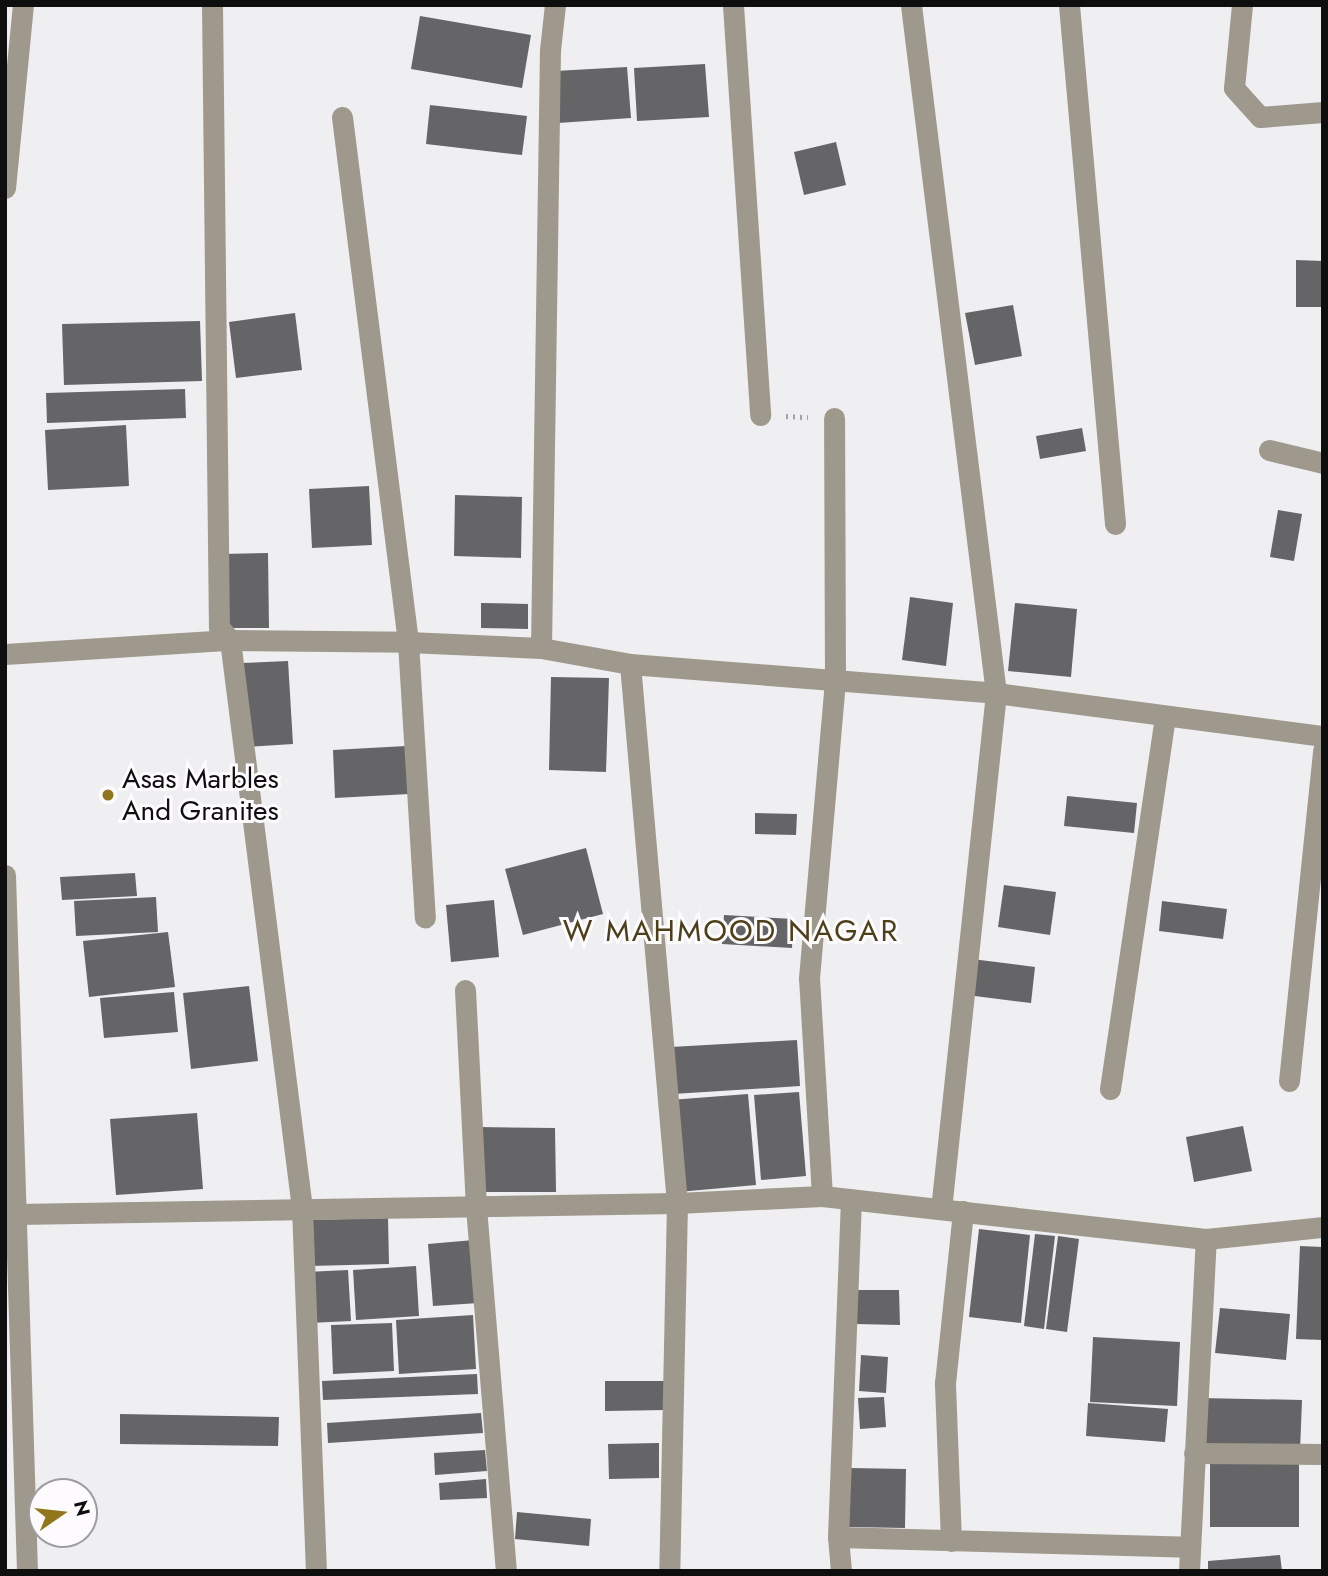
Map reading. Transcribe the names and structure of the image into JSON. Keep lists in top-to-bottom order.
{
  "districts": ["W MAHMOOD NAGAR"],
  "places": ["Asas Marbles And Granites"],
  "north": "right"
}
